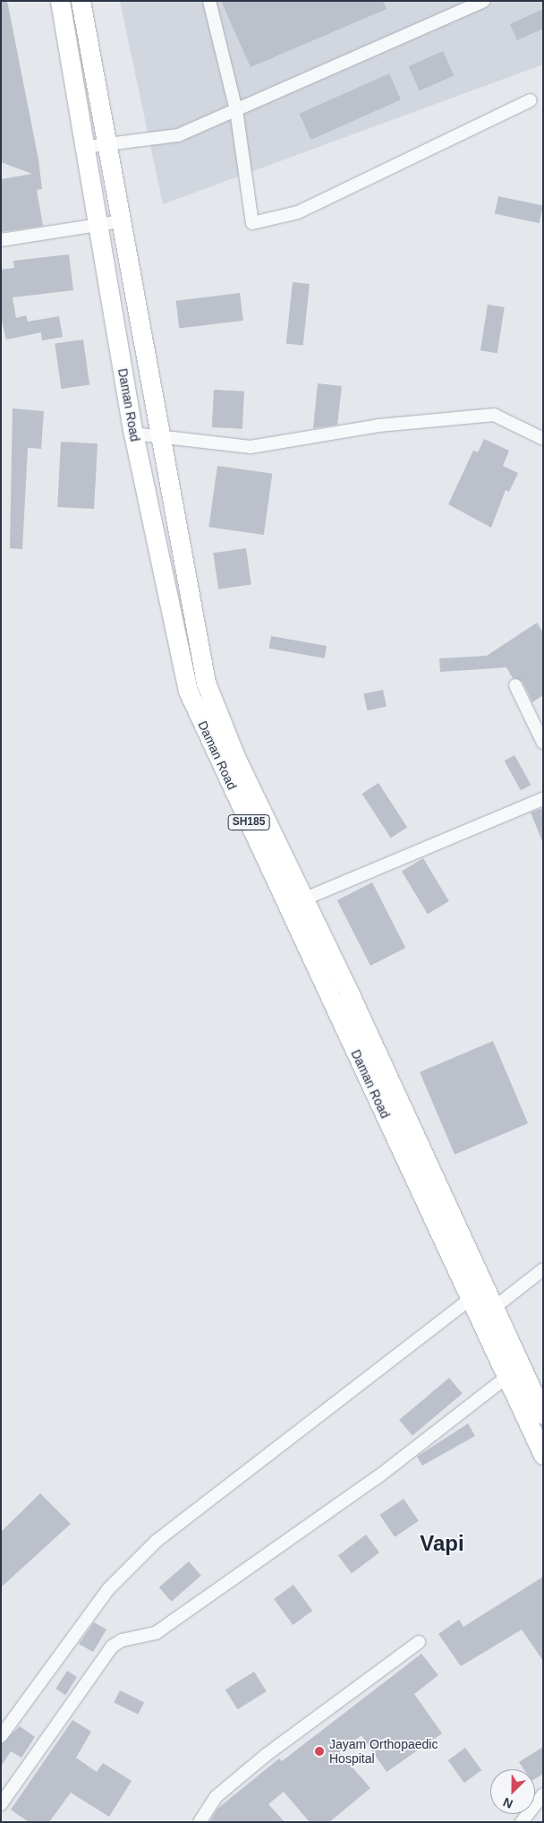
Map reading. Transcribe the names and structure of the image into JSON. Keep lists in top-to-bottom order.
{
  "streets": {
    "main road": ["Daman Road", "SH185"]
  },
  "districts": ["Vapi"],
  "places": ["Jayam Orthopaedic Hospital"],
  "north": "bottom left"
}
